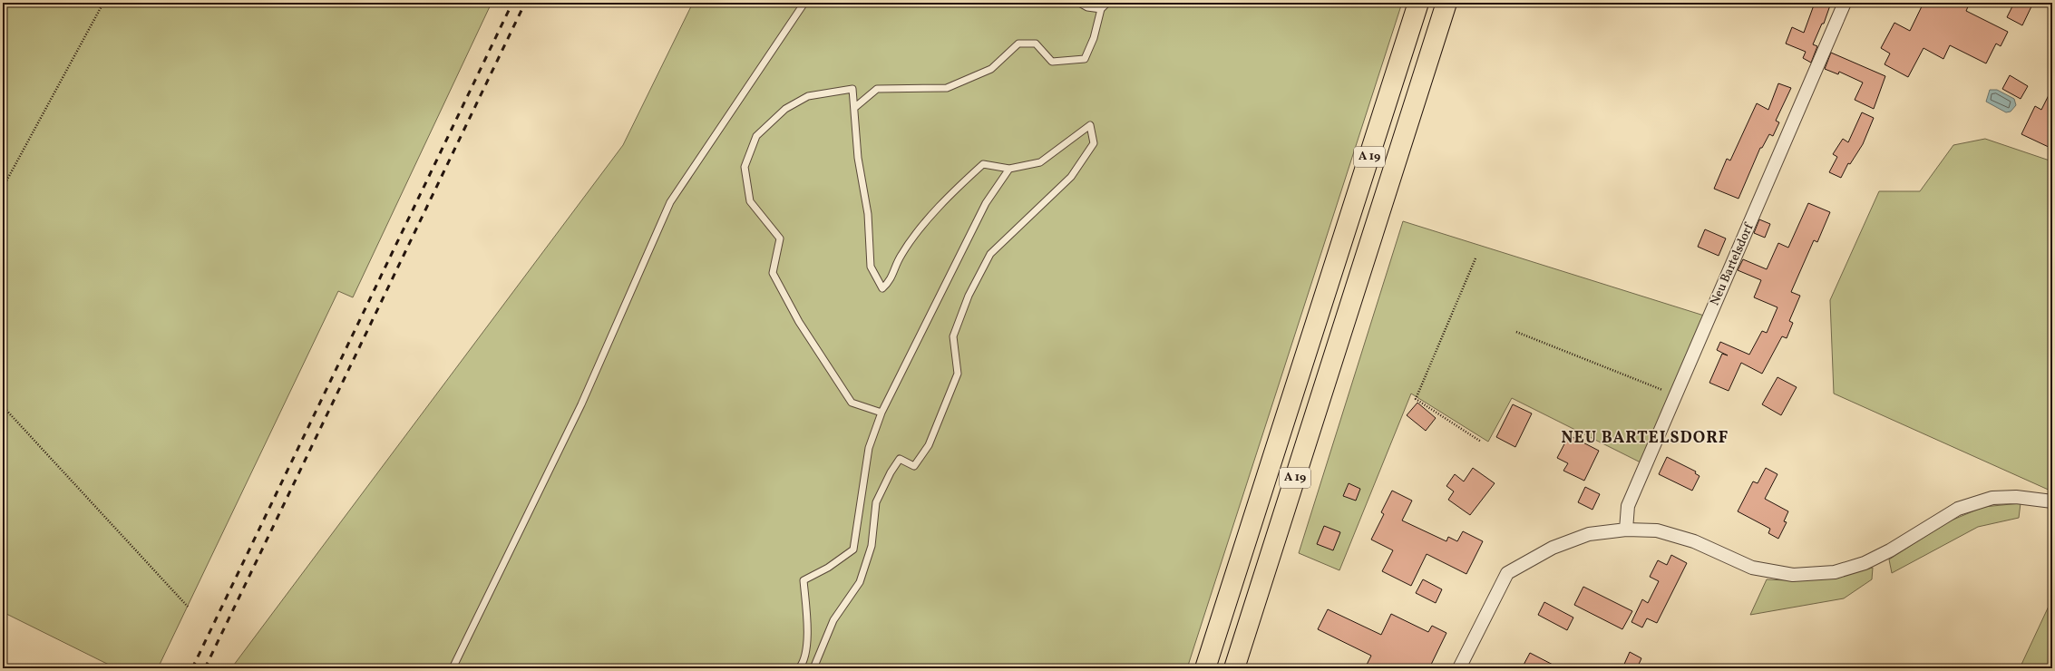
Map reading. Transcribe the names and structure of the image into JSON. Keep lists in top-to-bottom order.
{
  "streets": {
    "highway": ["A 19"],
    "street": ["Neu Bartelsdorf"]
  },
  "districts": ["NEU BARTELSDORF"]
}
